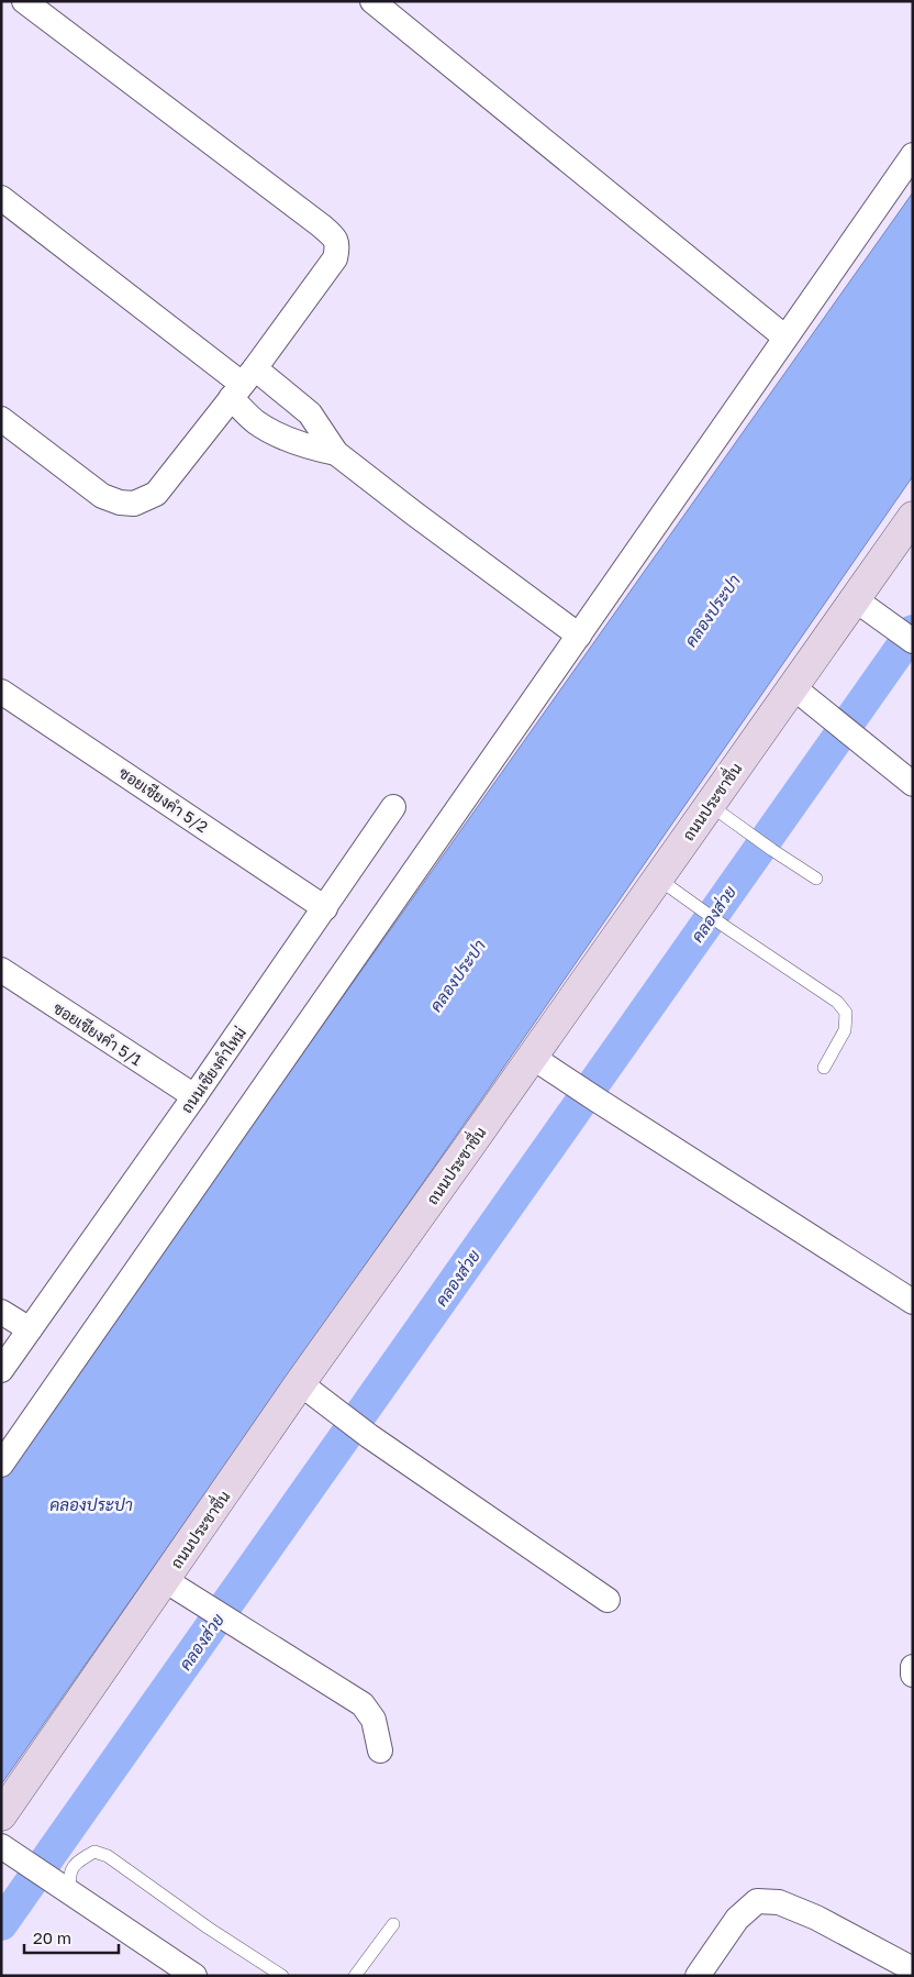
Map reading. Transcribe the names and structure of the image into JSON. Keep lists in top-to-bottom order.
{
  "streets": {
    "street": [
      "ซอยเชียงคำ 5/2",
      "ถนนประชาชื่น",
      "ซอยเชียงคำ 5/1",
      "ถนนเชียงคำใหม่"
    ]
  },
  "crossings": [
    ["ซอยเชียงคำ 5/2", "ถนนเชียงคำใหม่"],
    ["ซอยเชียงคำ 5/1", "ถนนเชียงคำใหม่"]
  ],
  "water": ["คลองประปา", "คลองส่วย"],
  "scale_bar": "20 m"
}
